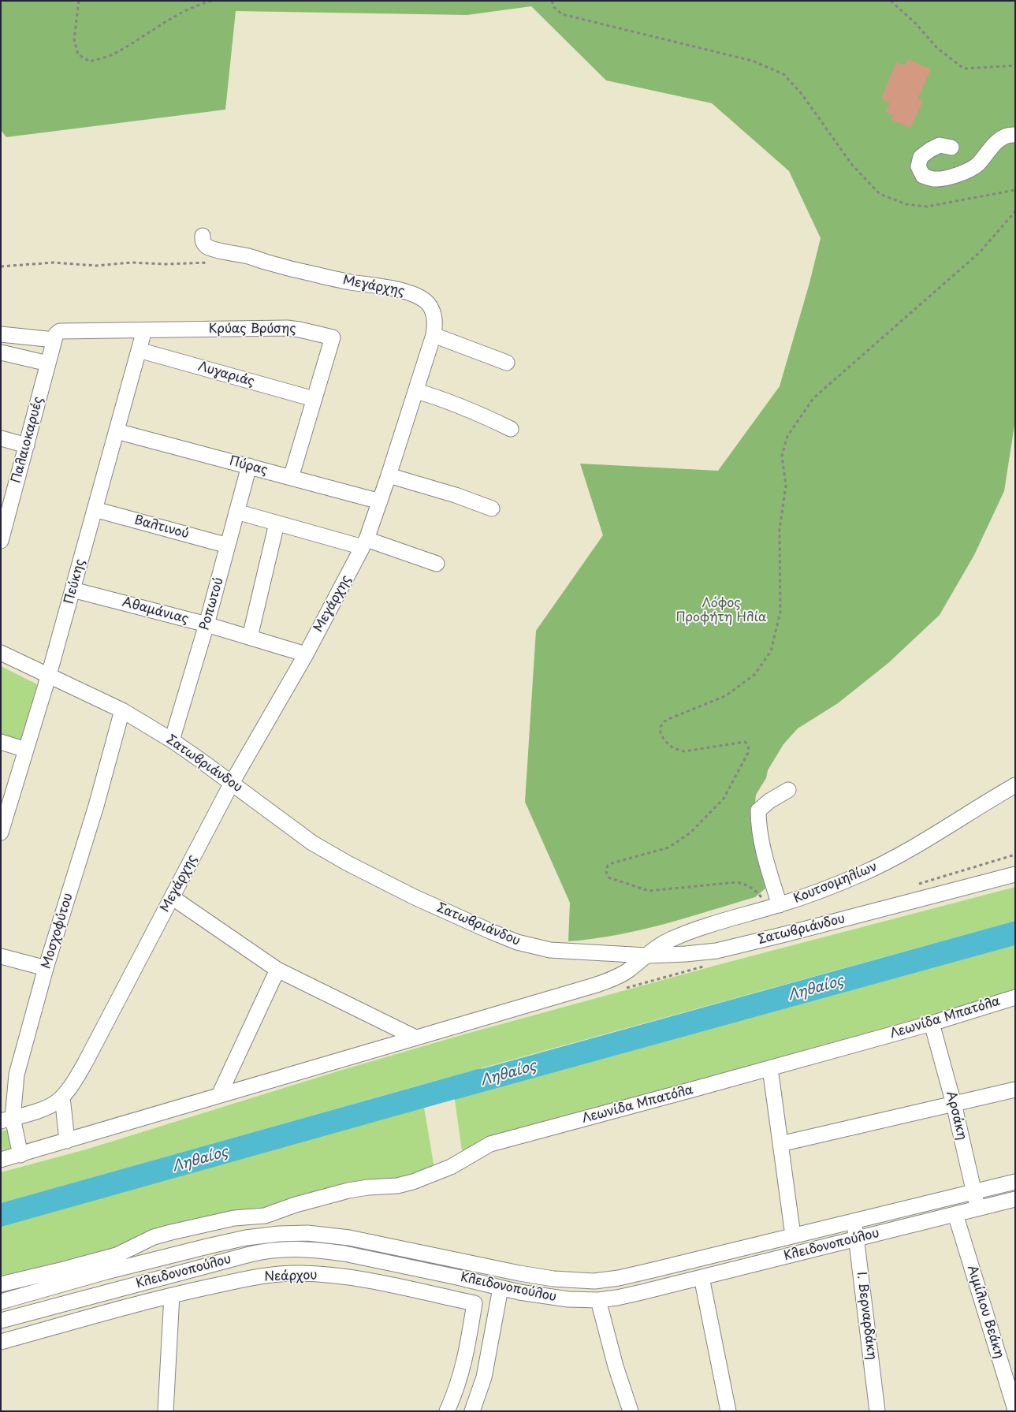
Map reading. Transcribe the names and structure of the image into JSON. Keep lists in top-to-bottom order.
{
  "streets": {
    "street": [
      "Μεγάρχης",
      "Κρύας Βρύσης",
      "Λυγαριάς",
      "Παλαιοκαρυές",
      "Πύρας",
      "Βαλτινού",
      "Πεύκης",
      "Ροπωτού",
      "Αθαμάνιας",
      "Σατωβριάνδου",
      "Κουτσομηλίων",
      "Μοσχοφύτου",
      "Λεωνίδα Μπατόλα",
      "Αρσάκη",
      "Κλειδονοπούλου",
      "Νεάρχου",
      "Αιμίλιου Βεάκη",
      "Ι. Βερναρδάκη"
    ]
  },
  "crossings": [
    ["Μεγάρχης", "Πύρας"],
    ["Μεγάρχης", "Αθαμάνιας"],
    ["Μεγάρχης", "Σατωβριάνδου"],
    ["Μεγάρχης", "Μοσχοφύτου"],
    ["Κρύας Βρύσης", "Λυγαριάς"],
    ["Κρύας Βρύσης", "Παλαιοκαρυές"],
    ["Κρύας Βρύσης", "Πύρας"],
    ["Κρύας Βρύσης", "Πεύκης"],
    ["Λυγαριάς", "Πεύκης"],
    ["Πύρας", "Πεύκης"],
    ["Πύρας", "Ροπωτού"],
    ["Βαλτινού", "Πεύκης"],
    ["Βαλτινού", "Ροπωτού"],
    ["Πεύκης", "Αθαμάνιας"],
    ["Πεύκης", "Σατωβριάνδου"],
    ["Ροπωτού", "Αθαμάνιας"],
    ["Ροπωτού", "Σατωβριάνδου"],
    ["Σατωβριάνδου", "Κουτσομηλίων"],
    ["Σατωβριάνδου", "Μοσχοφύτου"],
    ["Κουτσομηλίων", "Μοσχοφύτου"],
    ["Λεωνίδα Μπατόλα", "Αρσάκη"],
    ["Λεωνίδα Μπατόλα", "Κλειδονοπούλου"],
    ["Αρσάκη", "Κλειδονοπούλου"],
    ["Κλειδονοπούλου", "Αιμίλιου Βεάκη"],
    ["Κλειδονοπούλου", "Ι. Βερναρδάκη"]
  ],
  "water": ["Ληθαίος"],
  "parks": ["Λόφος Προφήτη Ηλία"]
}
